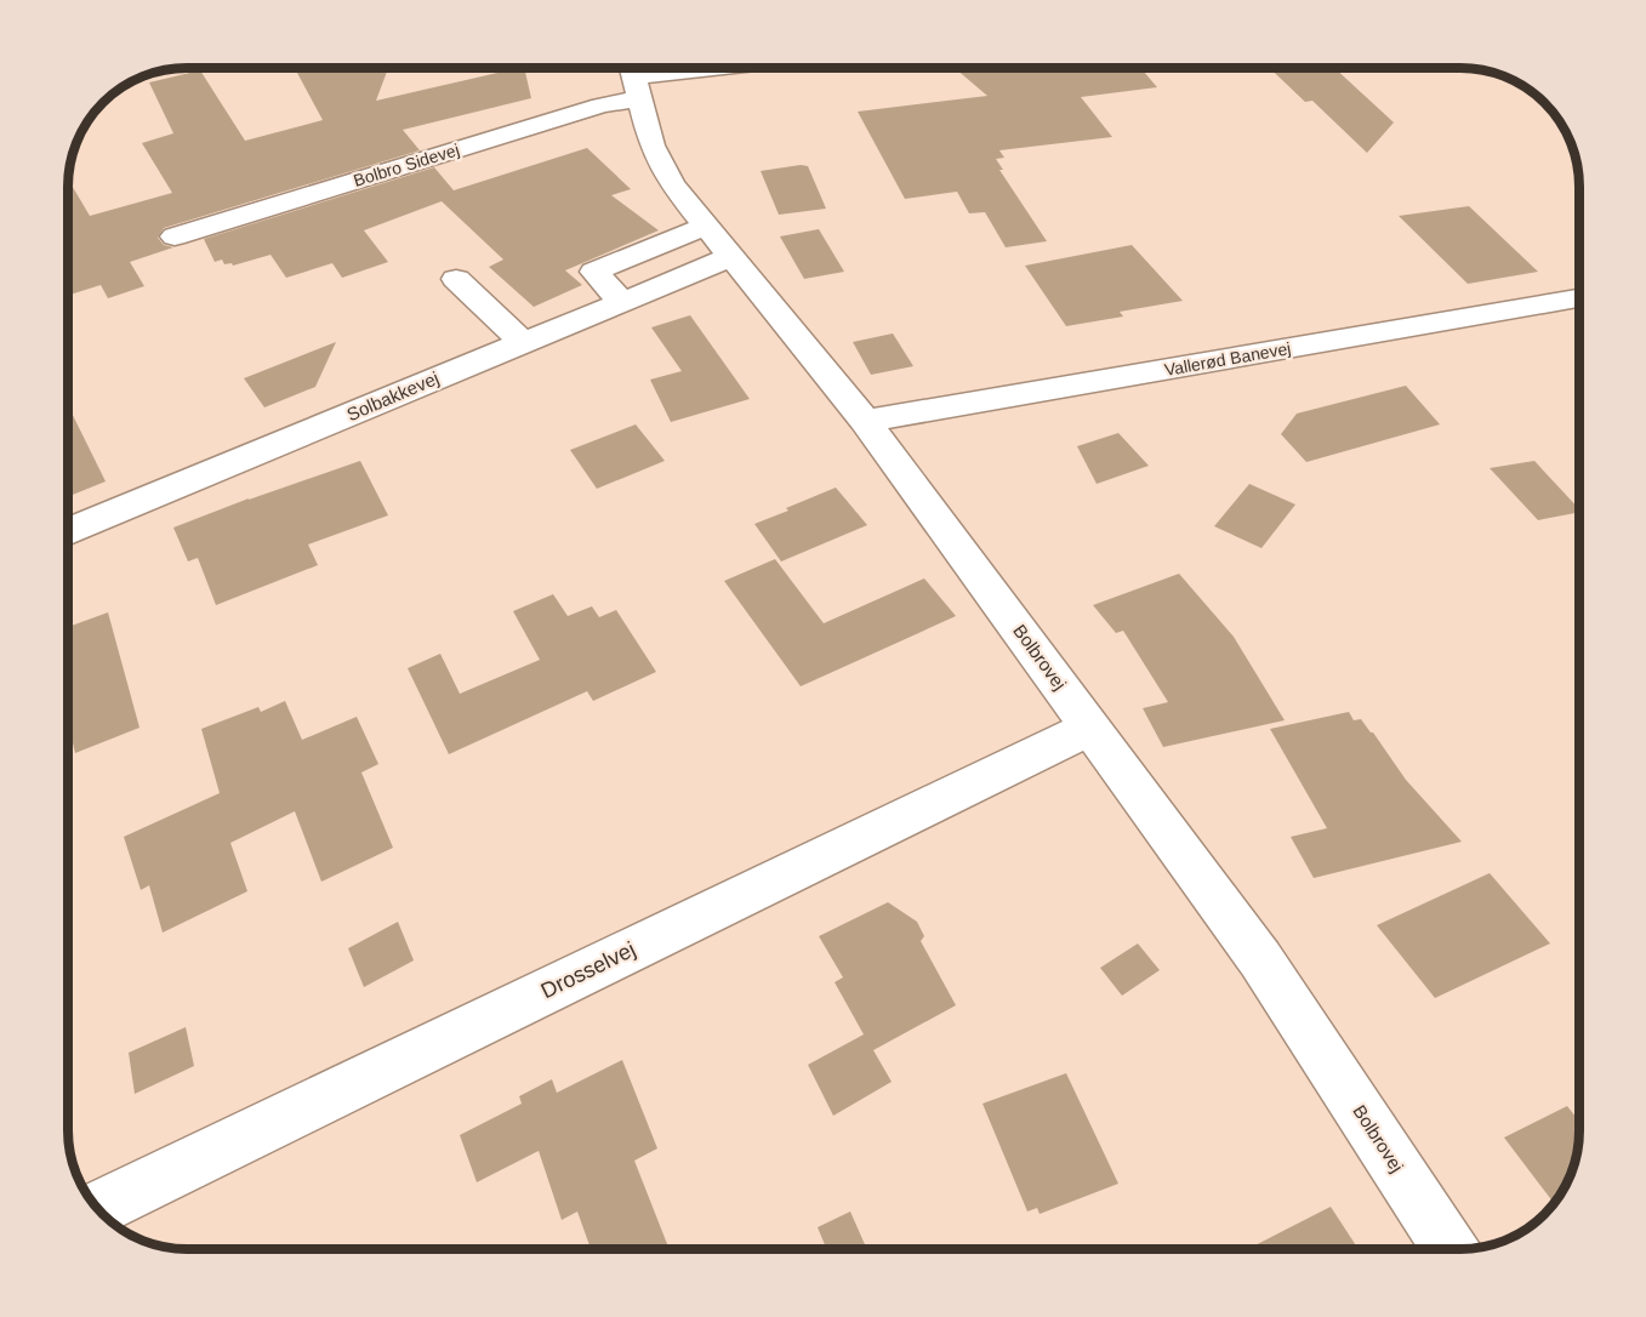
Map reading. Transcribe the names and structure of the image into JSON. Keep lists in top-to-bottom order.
{
  "streets": {
    "street": [
      "Bolbro Sidevej",
      "Vallerød Banevej",
      "Solbakkevej",
      "Bolbrovej",
      "Drosselvej"
    ]
  },
  "crossings": [
    ["Bolbro Sidevej", "Bolbrovej"],
    ["Vallerød Banevej", "Bolbrovej"],
    ["Solbakkevej", "Bolbrovej"],
    ["Bolbrovej", "Drosselvej"]
  ]
}
